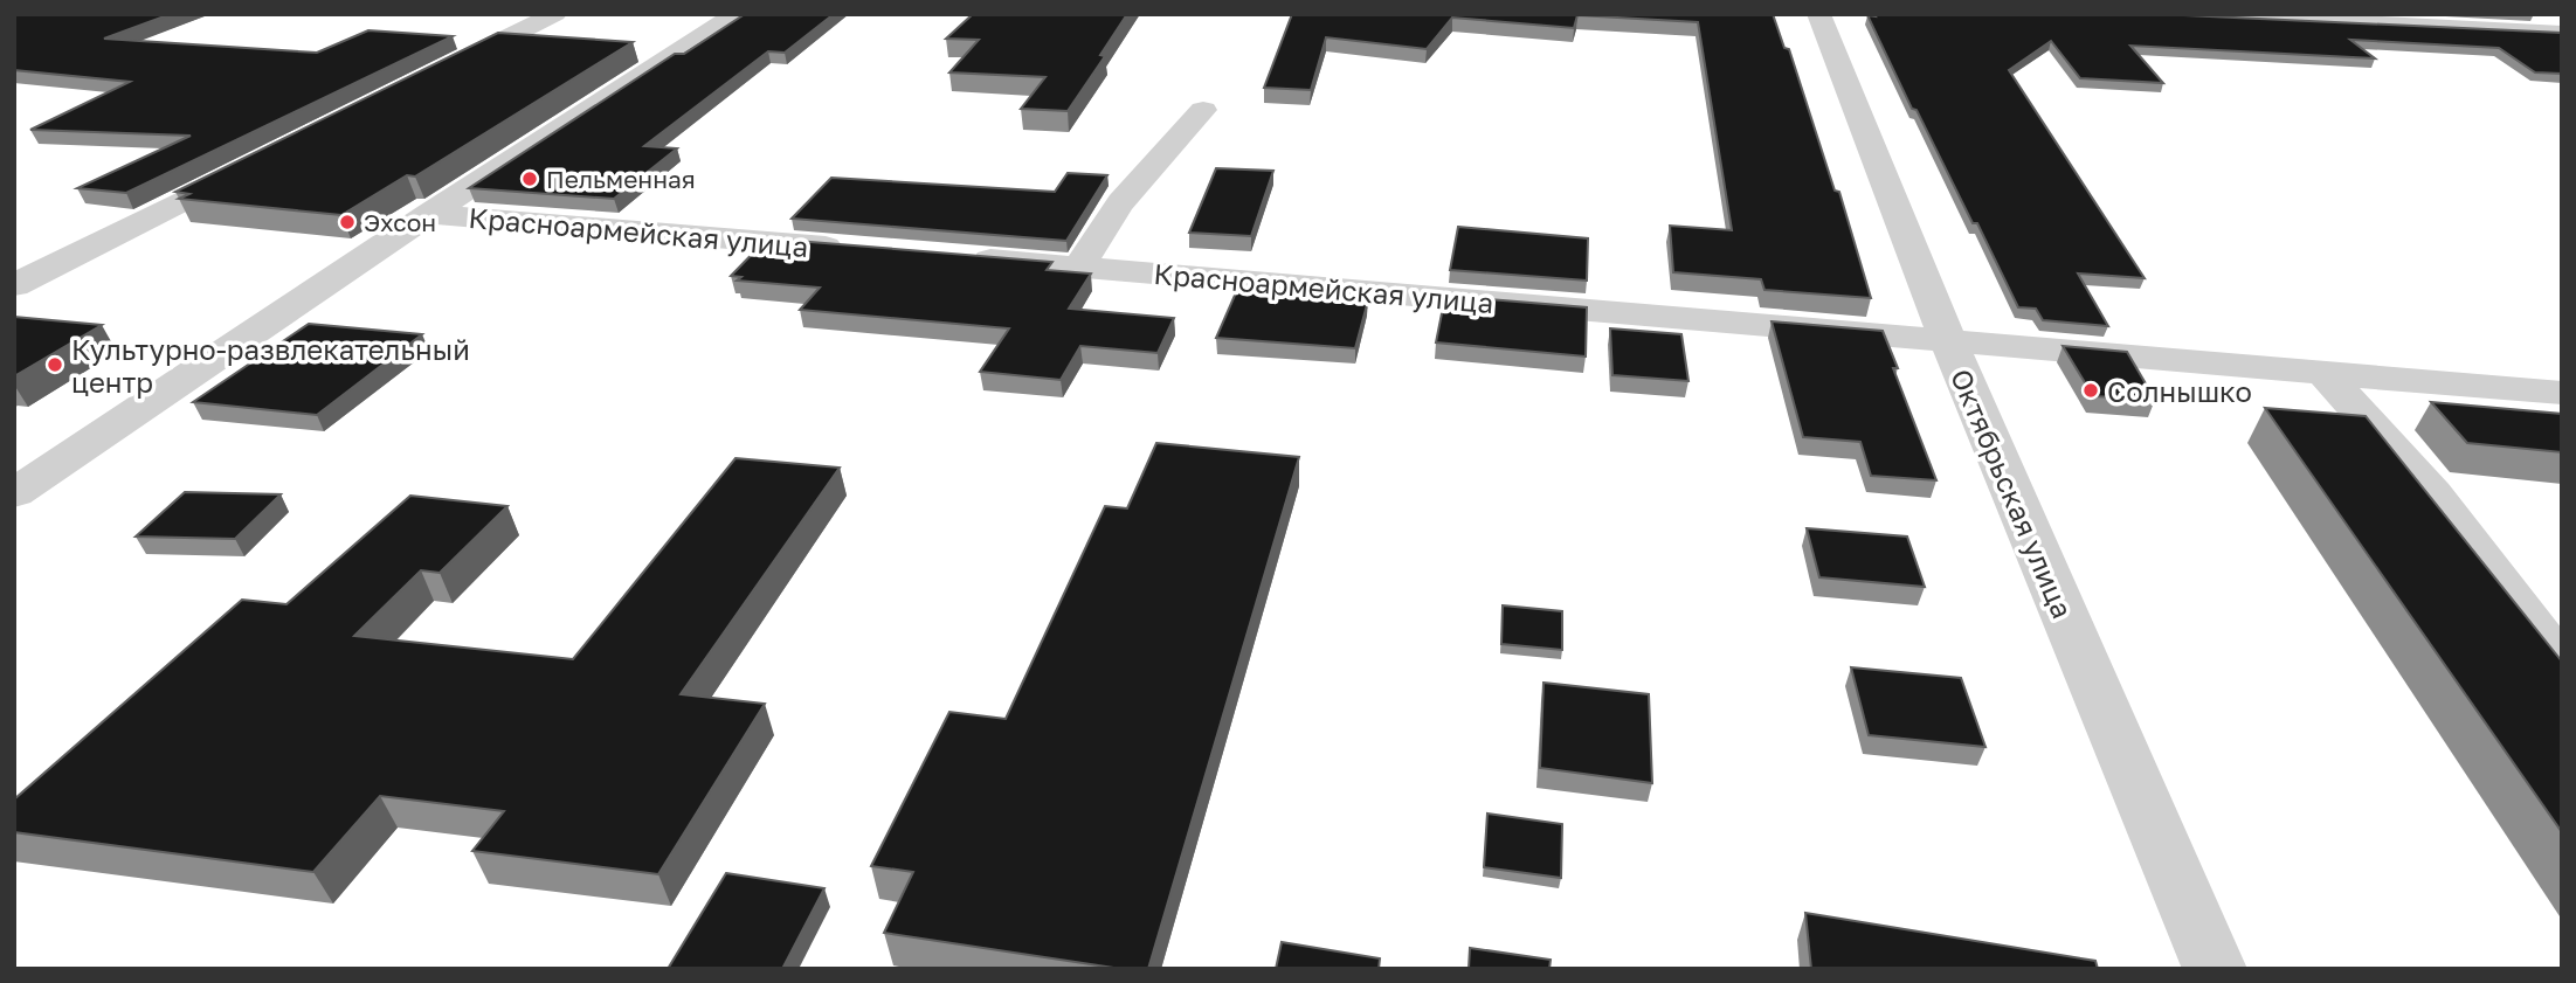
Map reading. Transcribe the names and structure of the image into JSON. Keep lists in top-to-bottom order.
{
  "streets": {
    "street": ["Красноармейская улица", "Октябрьская улица"]
  },
  "crossings": [
    ["Красноармейская улица", "Октябрьская улица"]
  ],
  "places": [
    "Пельменная",
    "Эхсон",
    "Культурно-развлекательный центр",
    "Солнышко"
  ]
}
